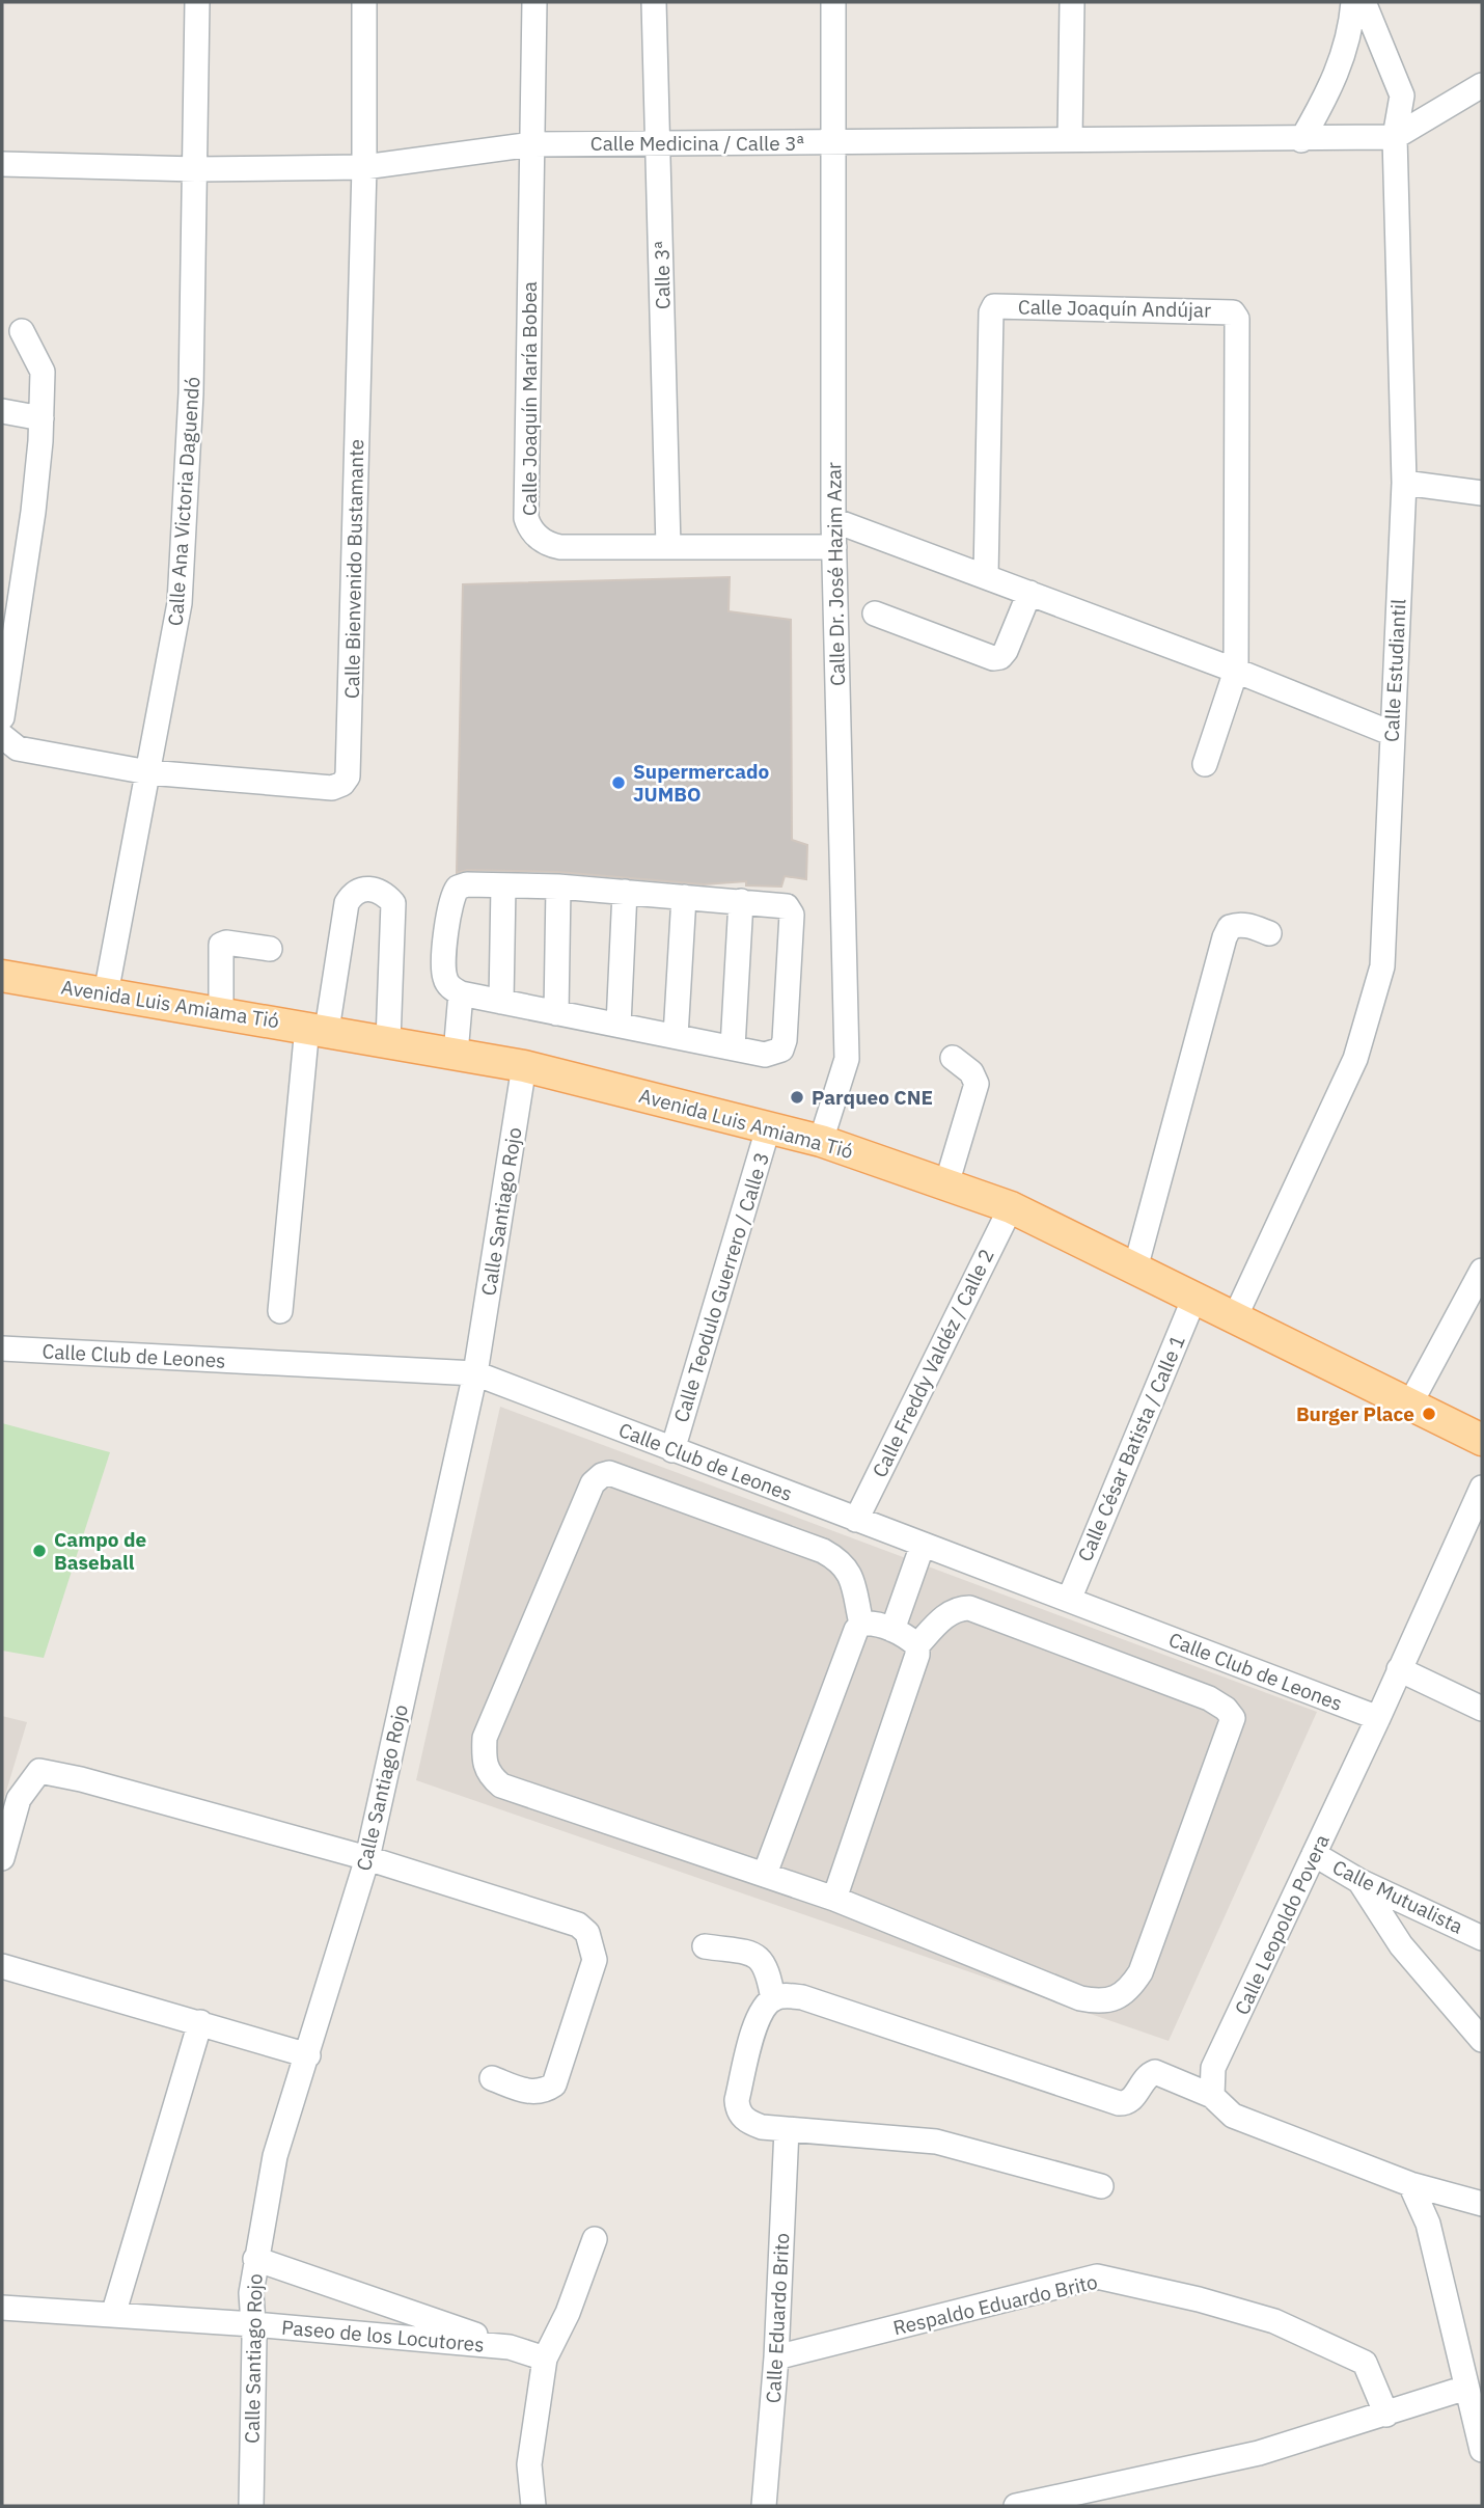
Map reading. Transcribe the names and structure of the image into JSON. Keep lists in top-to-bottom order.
{
  "streets": {
    "main road": ["Avenida Luis Amiama Tió"],
    "street": [
      "Calle Medicina / Calle 3ª",
      "Calle 3ª",
      "Calle Joaquín Andújar",
      "Calle Joaquín María Bobea",
      "Calle Ana Victoria Daguendó",
      "Calle Bienvenido Bustamante",
      "Calle Dr. José Hazim Azar",
      "Calle Estudiantil",
      "Calle Santiago Rojo",
      "Calle Teodulo Guerrero / Calle 3",
      "Calle Club de Leones",
      "Calle Freddy Valdéz / Calle 2",
      "Calle César Batista / Calle 1",
      "Calle Mutualista",
      "Calle Leopoldo Povera",
      "Respaldo Eduardo Brito",
      "Calle Eduardo Brito",
      "Paseo de los Locutores"
    ]
  },
  "crossings": [
    ["Calle Medicina / Calle 3ª", "Calle 3ª"],
    ["Calle Medicina / Calle 3ª", "Calle Joaquín María Bobea"],
    ["Calle Medicina / Calle 3ª", "Calle Ana Victoria Daguendó"],
    ["Calle Medicina / Calle 3ª", "Calle Bienvenido Bustamante"],
    ["Calle Medicina / Calle 3ª", "Calle Dr. José Hazim Azar"],
    ["Calle Medicina / Calle 3ª", "Calle Estudiantil"],
    ["Calle 3ª", "Calle Joaquín María Bobea"],
    ["Calle Joaquín María Bobea", "Calle Dr. José Hazim Azar"],
    ["Calle Ana Victoria Daguendó", "Calle Bienvenido Bustamante"],
    ["Calle Ana Victoria Daguendó", "Avenida Luis Amiama Tió"],
    ["Calle Dr. José Hazim Azar", "Avenida Luis Amiama Tió"],
    ["Calle Estudiantil", "Avenida Luis Amiama Tió"],
    ["Avenida Luis Amiama Tió", "Calle Santiago Rojo"],
    ["Avenida Luis Amiama Tió", "Calle Teodulo Guerrero / Calle 3"],
    ["Avenida Luis Amiama Tió", "Calle Freddy Valdéz / Calle 2"],
    ["Avenida Luis Amiama Tió", "Calle César Batista / Calle 1"],
    ["Calle Santiago Rojo", "Calle Club de Leones"],
    ["Calle Santiago Rojo", "Paseo de los Locutores"],
    ["Calle Teodulo Guerrero / Calle 3", "Calle Club de Leones"],
    ["Calle Club de Leones", "Calle Freddy Valdéz / Calle 2"],
    ["Calle Club de Leones", "Calle César Batista / Calle 1"],
    ["Calle Club de Leones", "Calle Leopoldo Povera"],
    ["Calle Mutualista", "Calle Leopoldo Povera"],
    ["Respaldo Eduardo Brito", "Calle Eduardo Brito"]
  ],
  "places": [
    "Supermercado JUMBO",
    "Parqueo CNE",
    "Burger Place",
    "Campo de Baseball"
  ]
}
